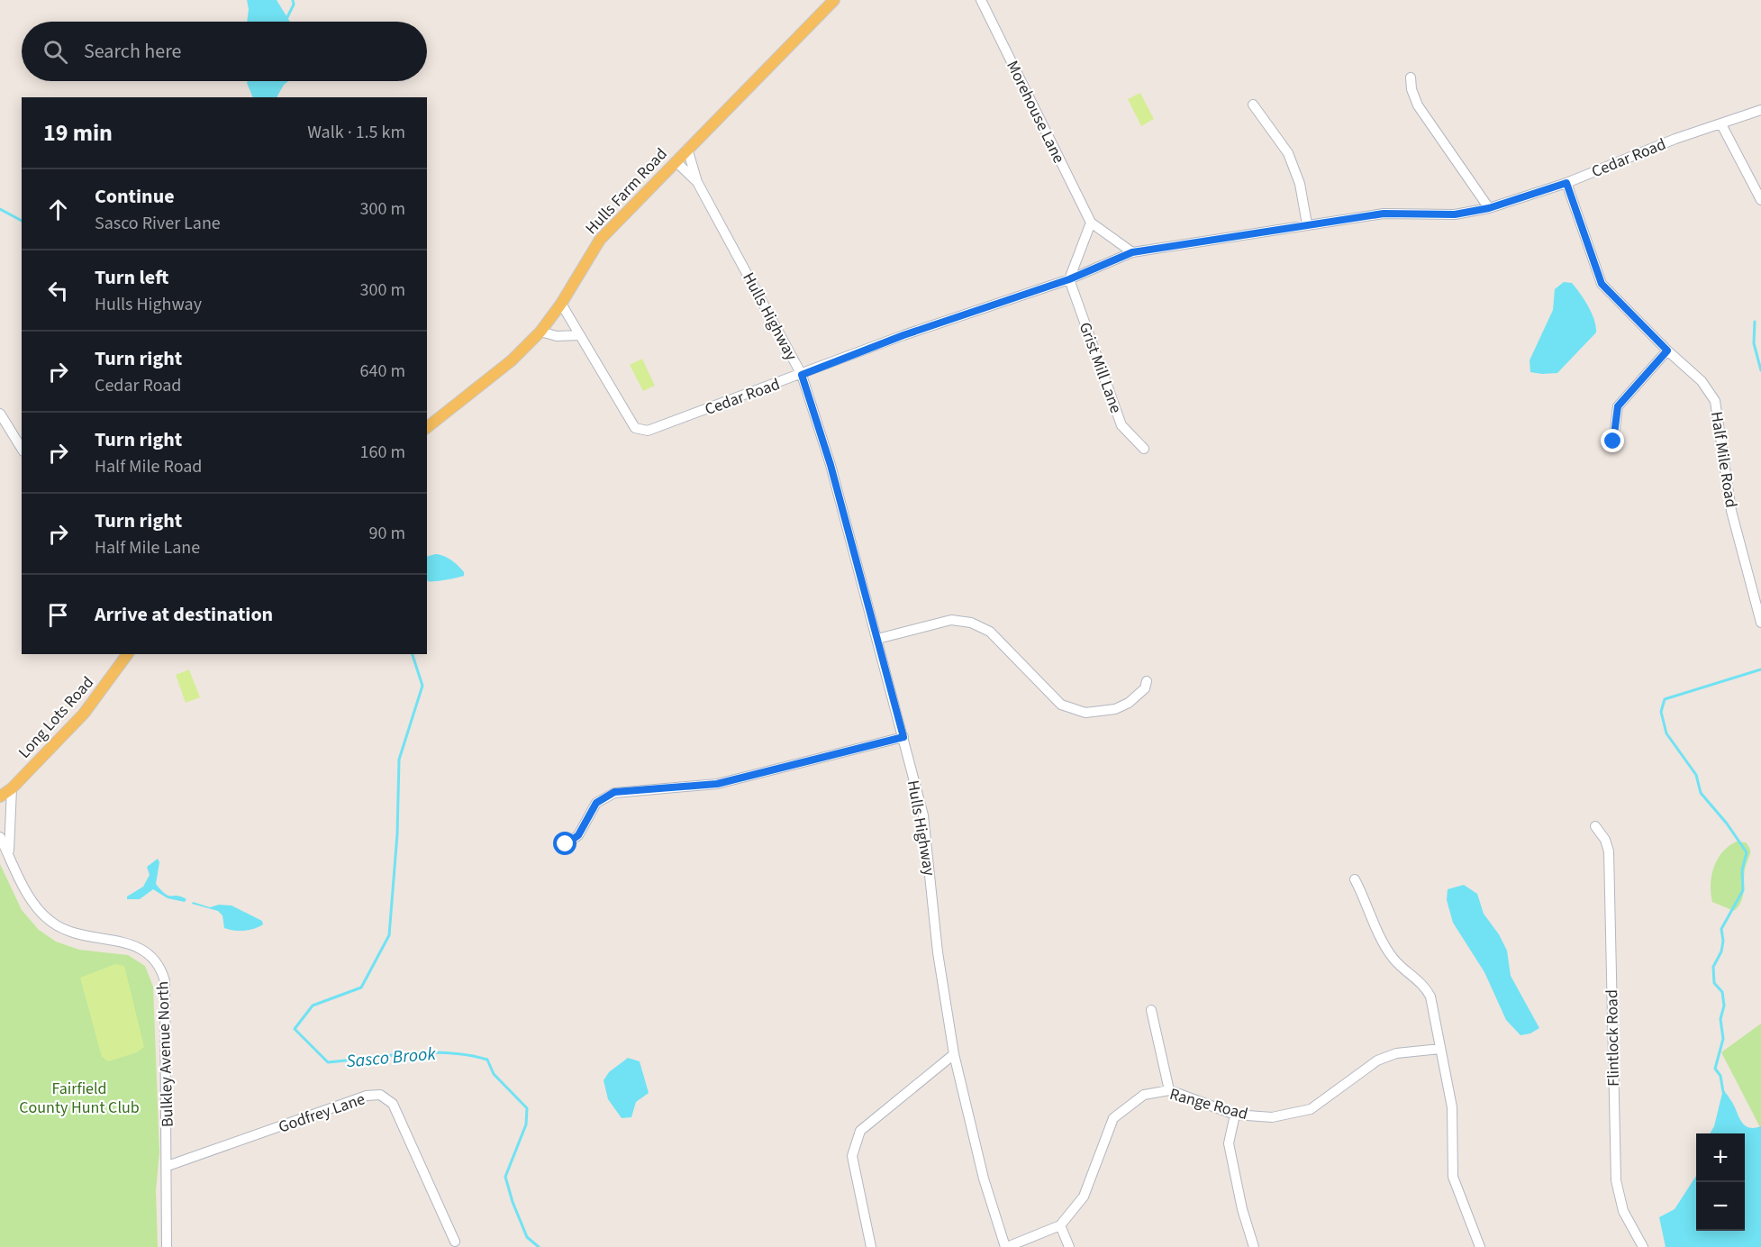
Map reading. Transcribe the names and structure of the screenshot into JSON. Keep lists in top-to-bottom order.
{
  "streets": {
    "main road": ["Hulls Farm Road", "Long Lots Road"],
    "street": [
      "Morehouse Lane",
      "Cedar Road",
      "Hulls Highway",
      "Grist Mill Lane",
      "Half Mile Road",
      "Flintlock Road",
      "Bulkley Avenue North",
      "Range Road",
      "Godfrey Lane"
    ]
  },
  "crossings": [
    ["Morehouse Lane", "Cedar Road"],
    ["Cedar Road", "Hulls Farm Road"],
    ["Cedar Road", "Hulls Highway"],
    ["Cedar Road", "Grist Mill Lane"],
    ["Cedar Road", "Half Mile Road"],
    ["Hulls Farm Road", "Hulls Highway"],
    ["Hulls Highway", "Range Road"],
    ["Long Lots Road", "Bulkley Avenue North"],
    ["Bulkley Avenue North", "Godfrey Lane"]
  ],
  "water": ["Sasco Brook"],
  "parks": ["Fairfield County Hunt Club"],
  "page": {
    "search": "Search here",
    "heading": ["19 min", "Walk · 1.5 km"],
    "list": [
      ["Continue", "Sasco River Lane", "300 m"],
      ["Turn left", "Hulls Highway", "300 m"],
      ["Turn right", "Cedar Road", "640 m"],
      ["Turn right", "Half Mile Road", "160 m"],
      ["Turn right", "Half Mile Lane", "90 m"],
      "Arrive at destination"
    ],
    "map_buttons": ["+", "−"]
  }
}
